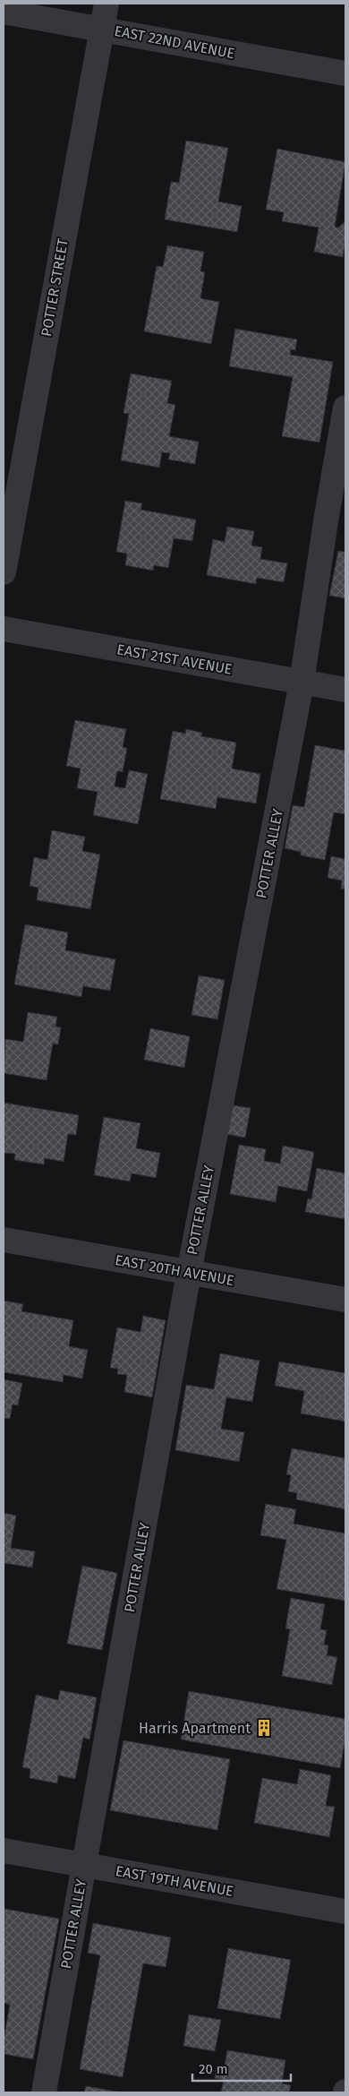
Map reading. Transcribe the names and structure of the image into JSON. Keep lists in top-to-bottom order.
{
  "streets": {
    "street": [
      "EAST 22ND AVENUE",
      "POTTER STREET",
      "EAST 21ST AVENUE",
      "POTTER ALLEY",
      "EAST 20TH AVENUE",
      "EAST 19TH AVENUE"
    ]
  },
  "crossings": [
    ["EAST 22ND AVENUE", "POTTER STREET"],
    ["EAST 21ST AVENUE", "POTTER ALLEY"],
    ["POTTER ALLEY", "EAST 20TH AVENUE"],
    ["POTTER ALLEY", "EAST 19TH AVENUE"]
  ],
  "places": {
    "building": ["Harris Apartment"]
  },
  "scale_bar": "20 m"
}
